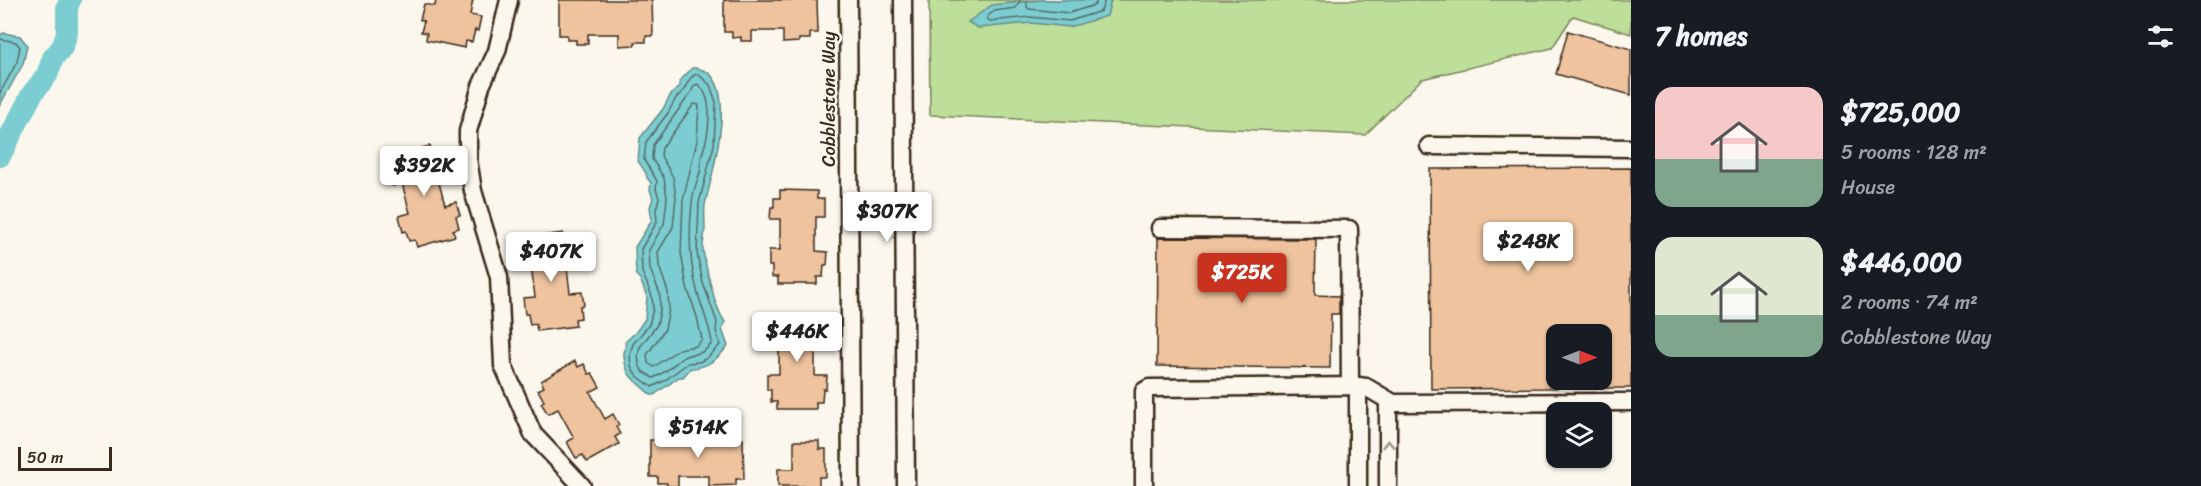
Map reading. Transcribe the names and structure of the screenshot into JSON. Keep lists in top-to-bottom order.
{
  "streets": {
    "street": ["Cobblestone Way"]
  },
  "scale_bar": "50 m",
  "north": "right",
  "page": {
    "heading": "7 homes",
    "list": [
      {
        "name": "$725,000",
        "note": "5 rooms · 128 m² · House"
      },
      {
        "name": "$446,000",
        "note": "2 rooms · 74 m² · Cobblestone Way"
      }
    ],
    "price": [
      "$392K",
      "$307K",
      "$248K",
      "$407K",
      "$725K",
      "$446K",
      "$514K"
    ],
    "scale": "50 m"
  }
}
